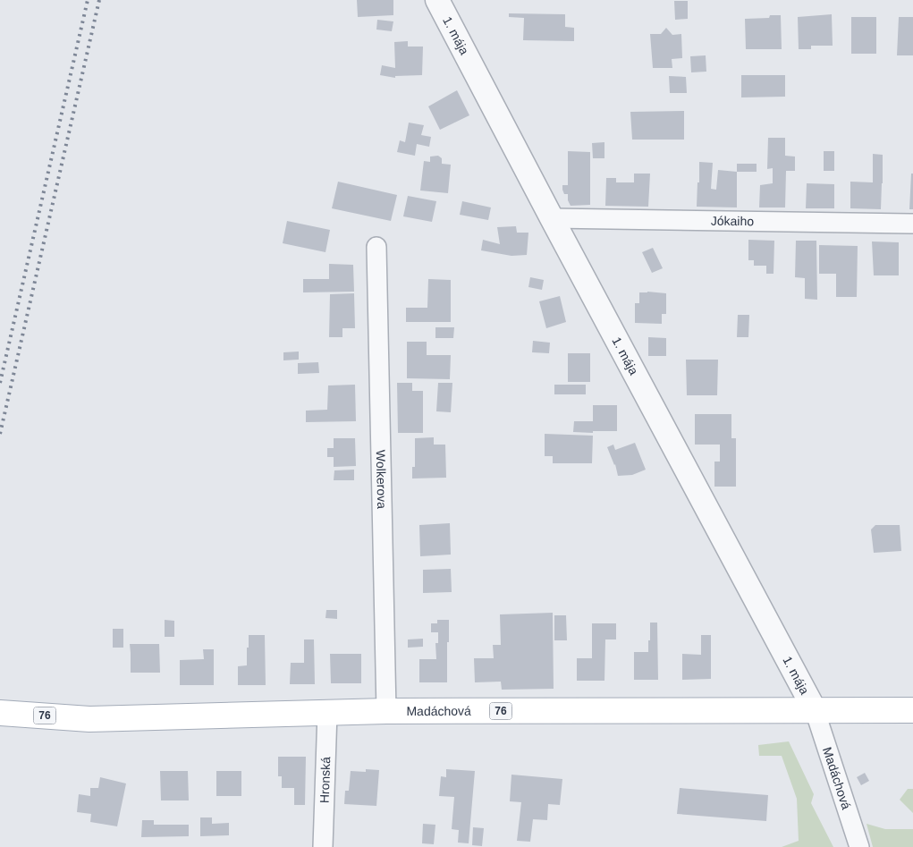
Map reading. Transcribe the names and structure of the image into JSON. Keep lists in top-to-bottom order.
{
  "streets": {
    "main road": ["Madáchová", "76"],
    "street": [
      "1. mája",
      "Jókaiho",
      "Wolkerova",
      "Hronská"
    ]
  },
  "crossings": [
    ["1. mája", "Jókaiho"],
    ["1. mája", "Madáchová"],
    ["Wolkerova", "Madáchová"],
    ["Madáchová", "Hronská"]
  ]
}
